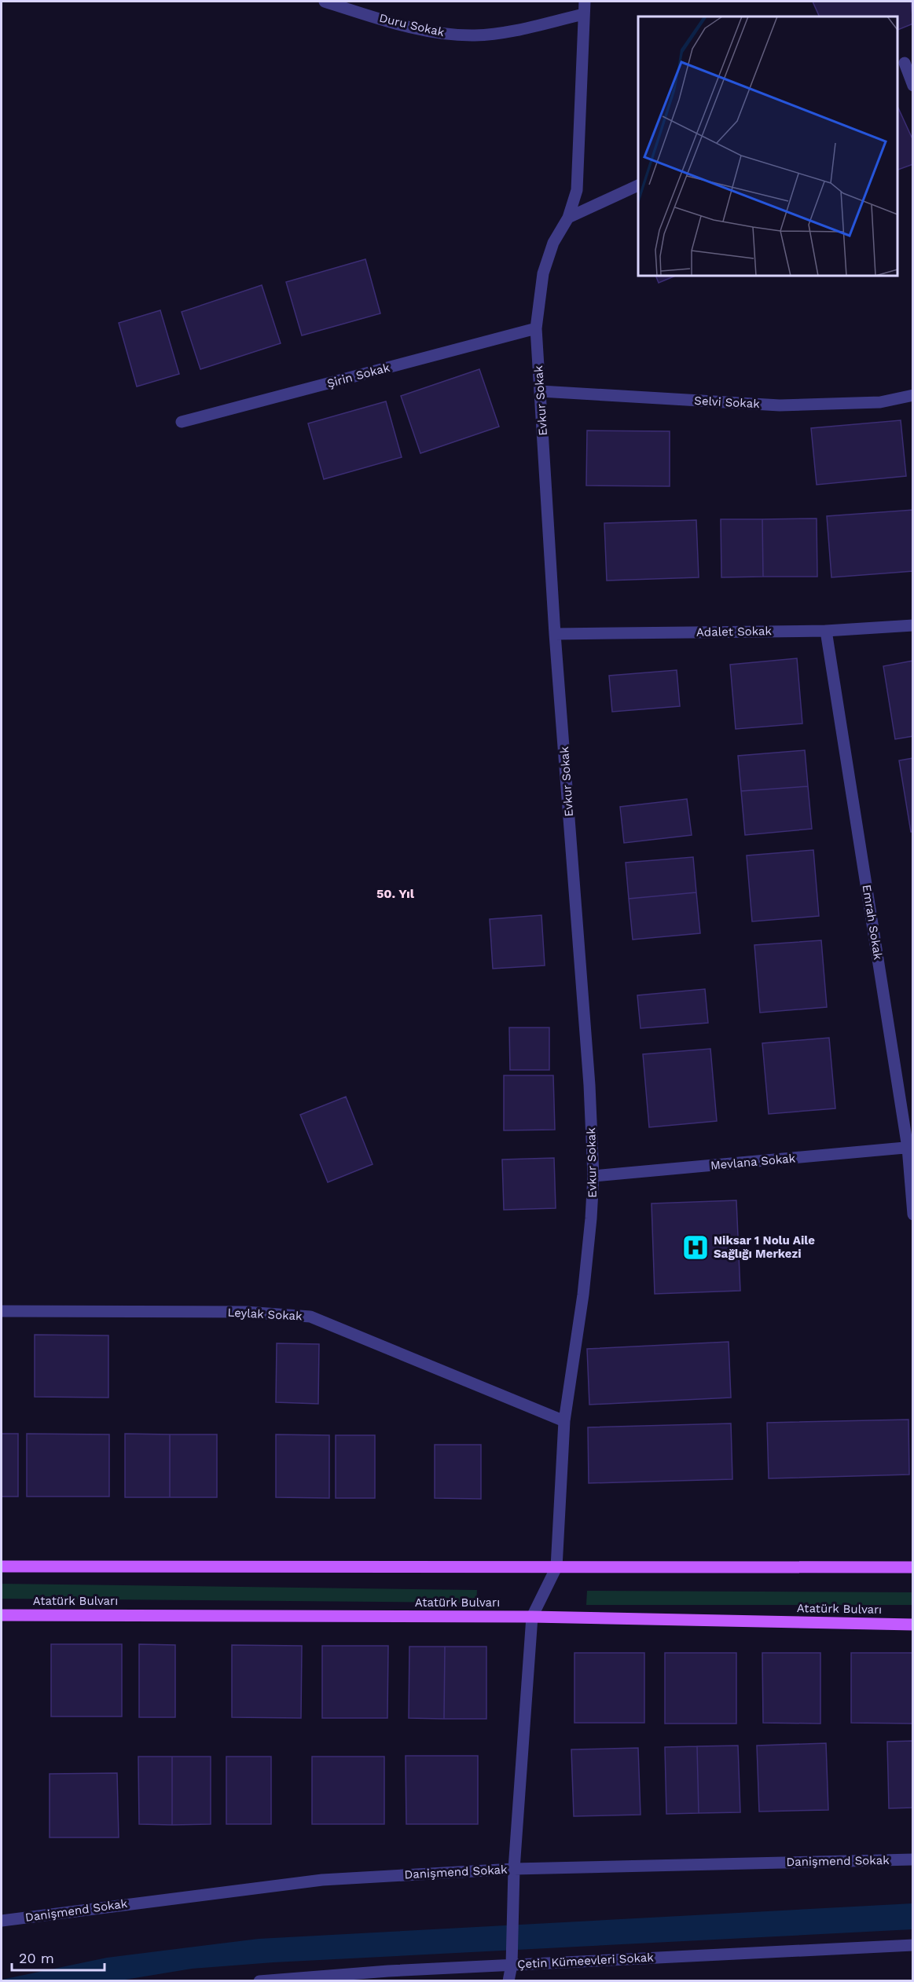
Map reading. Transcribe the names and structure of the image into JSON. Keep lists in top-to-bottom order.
{
  "streets": {
    "main road": ["Atatürk Bulvarı"],
    "street": [
      "Duru Sokak",
      "Şirin Sokak",
      "Evkur Sokak",
      "Selvi Sokak",
      "Adalet Sokak",
      "Emrah Sokak",
      "Mevlana Sokak",
      "Leylak Sokak",
      "Danişmend Sokak",
      "Çetin Kümeevleri Sokak"
    ]
  },
  "crossings": [
    ["Duru Sokak", "Evkur Sokak"],
    ["Şirin Sokak", "Evkur Sokak"],
    ["Evkur Sokak", "Selvi Sokak"],
    ["Evkur Sokak", "Adalet Sokak"],
    ["Evkur Sokak", "Mevlana Sokak"],
    ["Evkur Sokak", "Leylak Sokak"],
    ["Adalet Sokak", "Emrah Sokak"],
    ["Emrah Sokak", "Mevlana Sokak"]
  ],
  "districts": ["50. Yıl"],
  "places": {
    "hospital": ["Niksar 1 Nolu Aile Sağlığı Merkezi"]
  },
  "scale_bar": "20 m"
}
